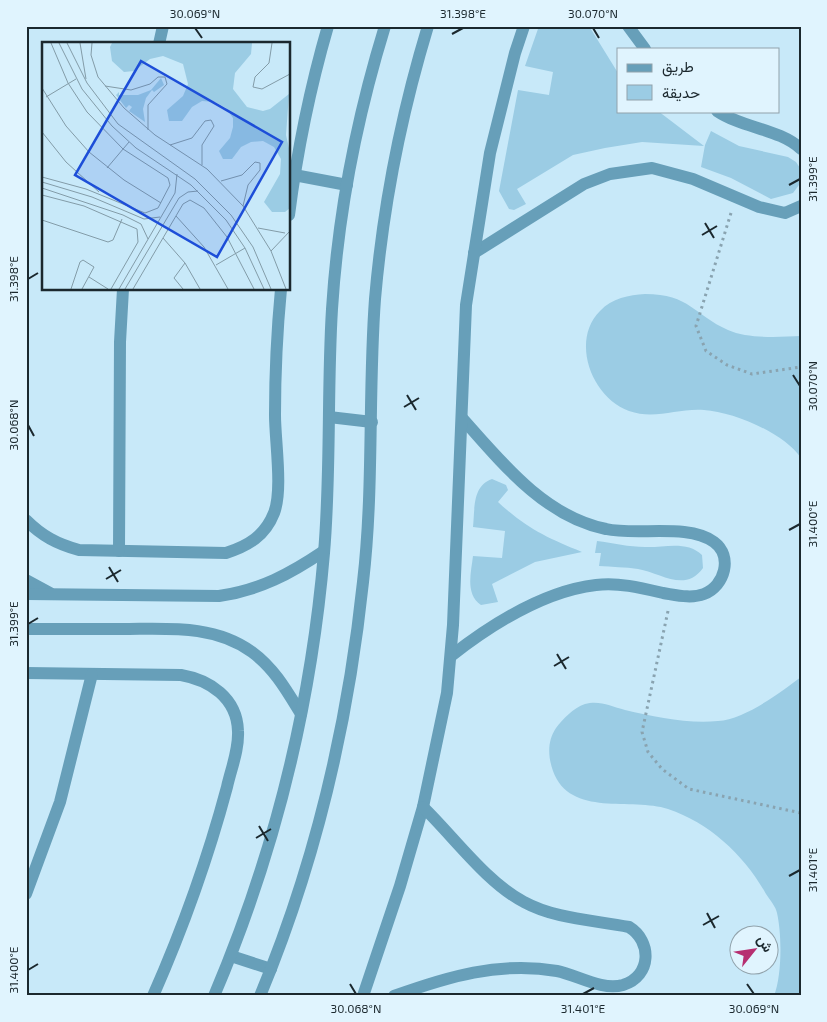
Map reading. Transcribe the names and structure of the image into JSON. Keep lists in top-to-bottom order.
{
  "legend": ["طريق", "حديقة"],
  "north": "top right",
  "coordinates": [
    "30.069°N",
    "31.398°E",
    "30.070°N",
    "31.399°E",
    "30.068°N",
    "31.400°E",
    "31.401°E"
  ]
}
